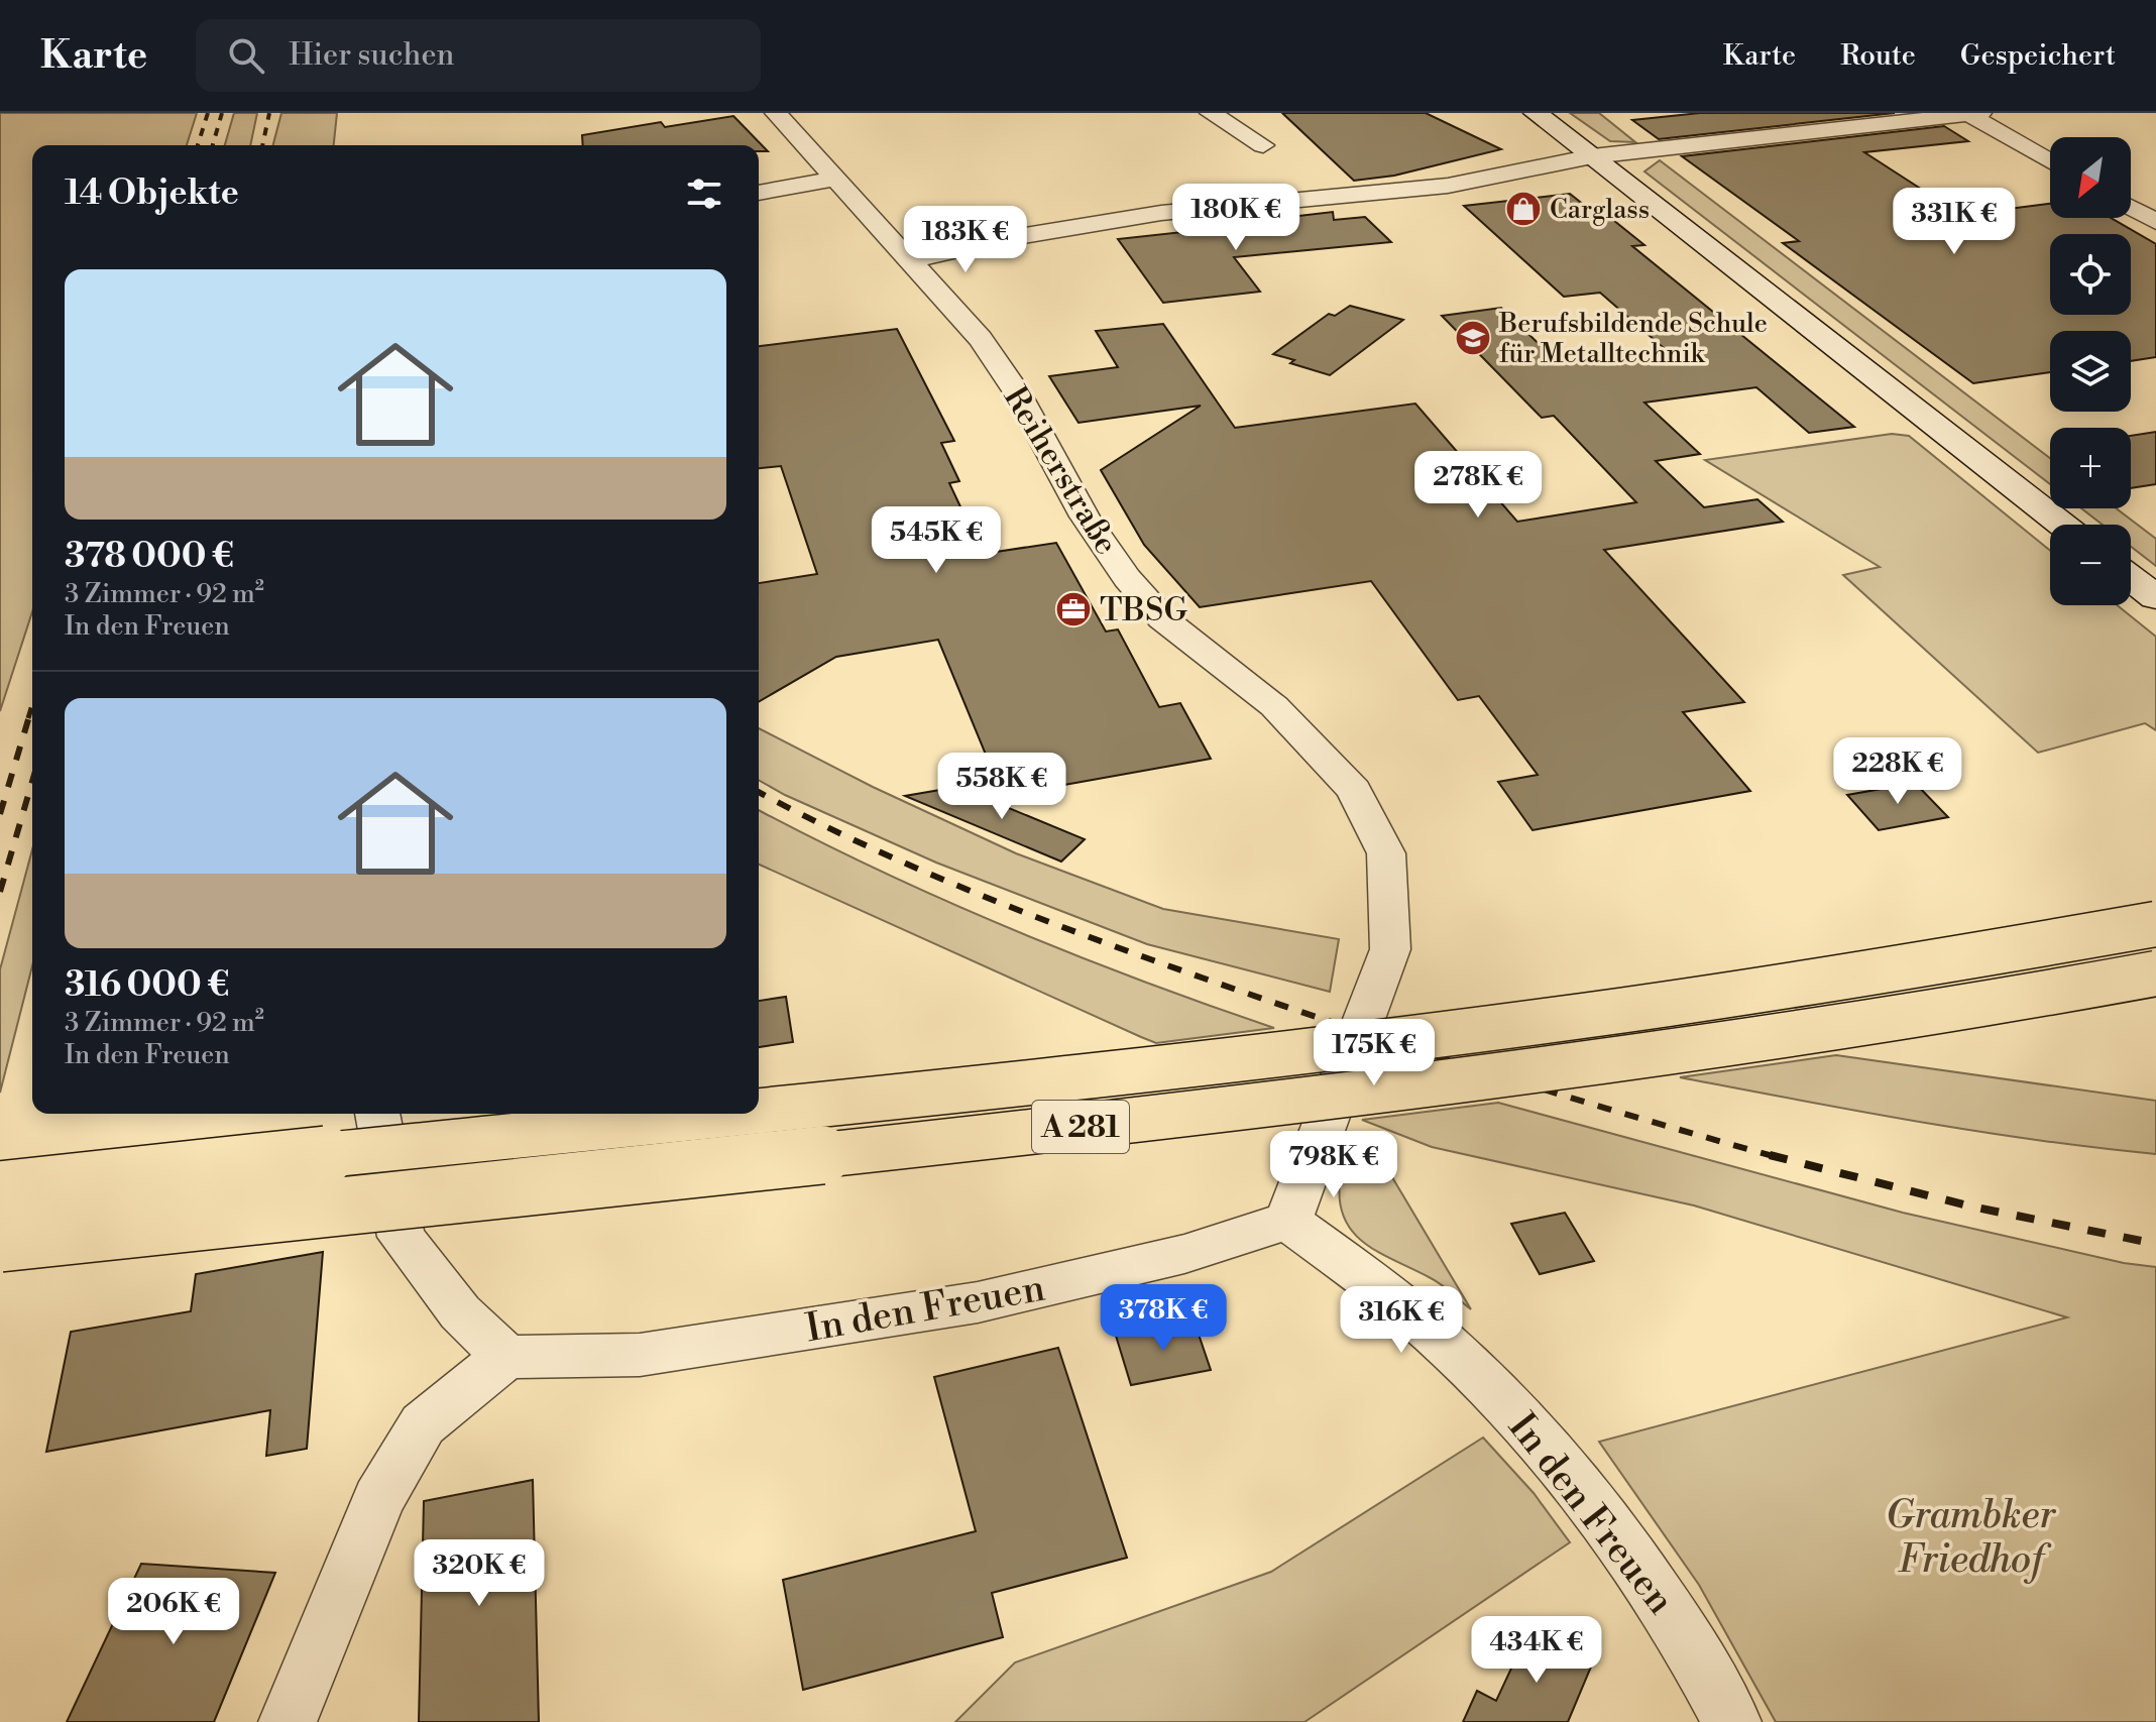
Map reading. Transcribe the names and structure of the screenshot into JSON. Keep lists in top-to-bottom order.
{
  "streets": {
    "highway": ["A 281"],
    "street": ["Reiherstraße", "In den Freuen"]
  },
  "crossings": [
    ["Reiherstraße", "In den Freuen"]
  ],
  "parks": ["Grambker Friedhof"],
  "places": {
    "shop": ["Carglass"],
    "school or university": ["Berufsbildende Schule für Metalltechnik"],
    "office": ["TBSG"]
  },
  "north": "bottom left",
  "page": {
    "header": "Karte",
    "search": "Hier suchen",
    "nav": ["Karte", "Route", "Gespeichert"],
    "map_buttons": ["+", "−"],
    "heading": "14 Objekte",
    "price": [
      "180K €",
      "331K €",
      "183K €",
      "278K €",
      "545K €",
      "228K €",
      "558K €",
      "175K €",
      "798K €",
      "378K €",
      "316K €",
      "320K €",
      "206K €",
      "434K €"
    ],
    "list": [
      {
        "name": "378 000 €",
        "note": "3 Zimmer · 92 m² · In den Freuen"
      },
      {
        "name": "316 000 €",
        "note": "3 Zimmer · 92 m² · In den Freuen"
      }
    ]
  }
}
